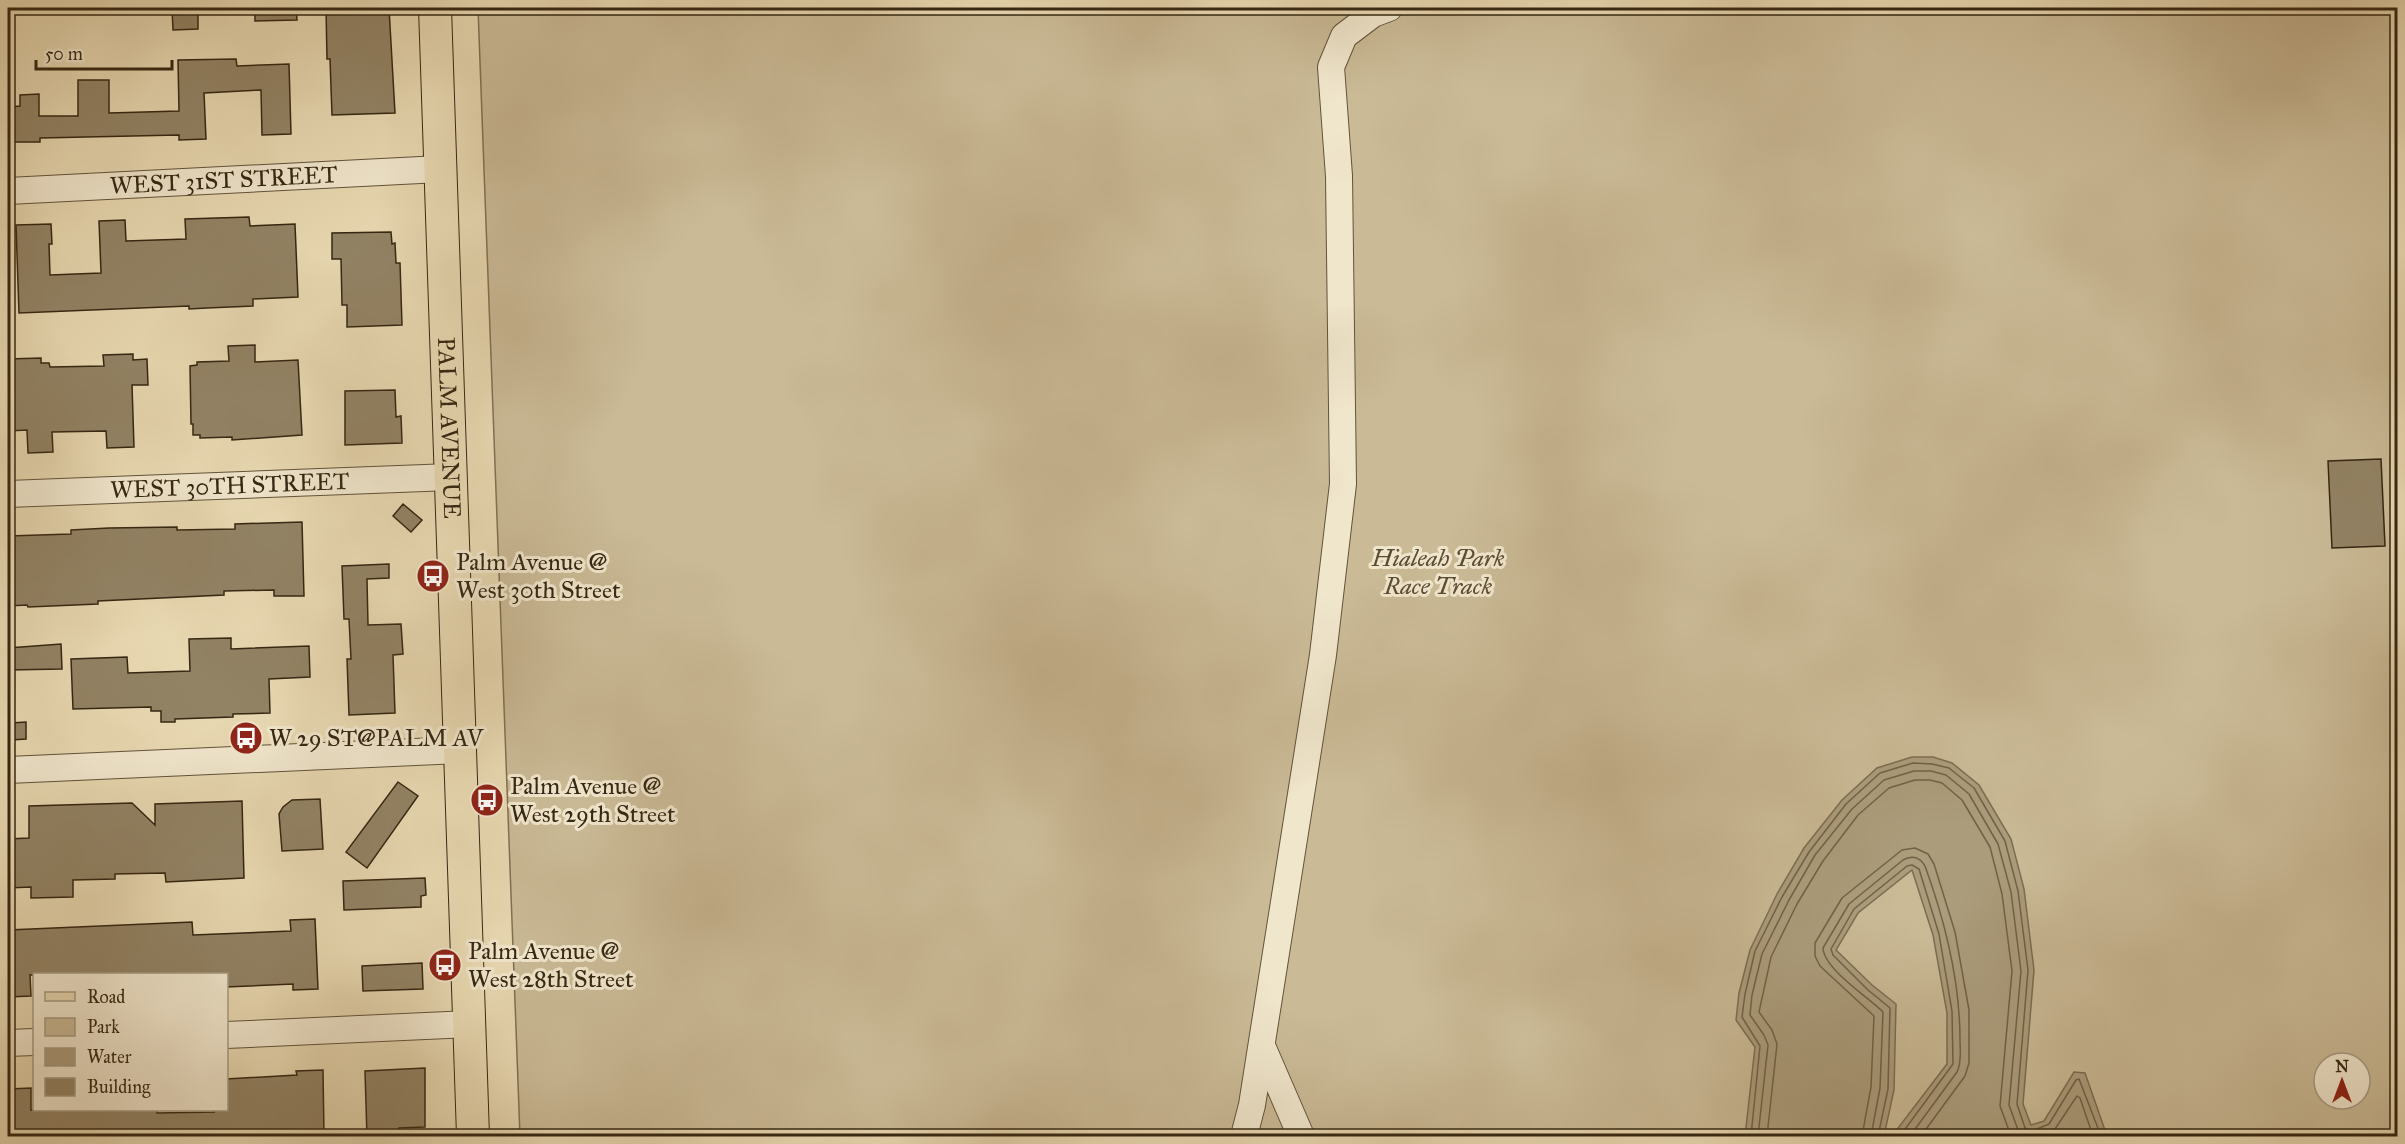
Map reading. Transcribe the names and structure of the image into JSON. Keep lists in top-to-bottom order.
{
  "streets": {
    "main road": ["PALM AVENUE"],
    "street": ["WEST 31ST STREET", "WEST 30TH STREET"]
  },
  "crossings": [
    ["WEST 31ST STREET", "PALM AVENUE"],
    ["PALM AVENUE", "WEST 30TH STREET"]
  ],
  "parks": ["Hialeah Park Race Track"],
  "places": {
    "bus stop": [
      "Palm Avenue @ West 30th Street",
      "W 29 ST@PALM AV",
      "Palm Avenue @ West 29th Street",
      "Palm Avenue @ West 28th Street"
    ]
  },
  "legend": [
    "Road",
    "Park",
    "Water",
    "Building"
  ],
  "scale_bar": "50 m",
  "north": "top"
}
